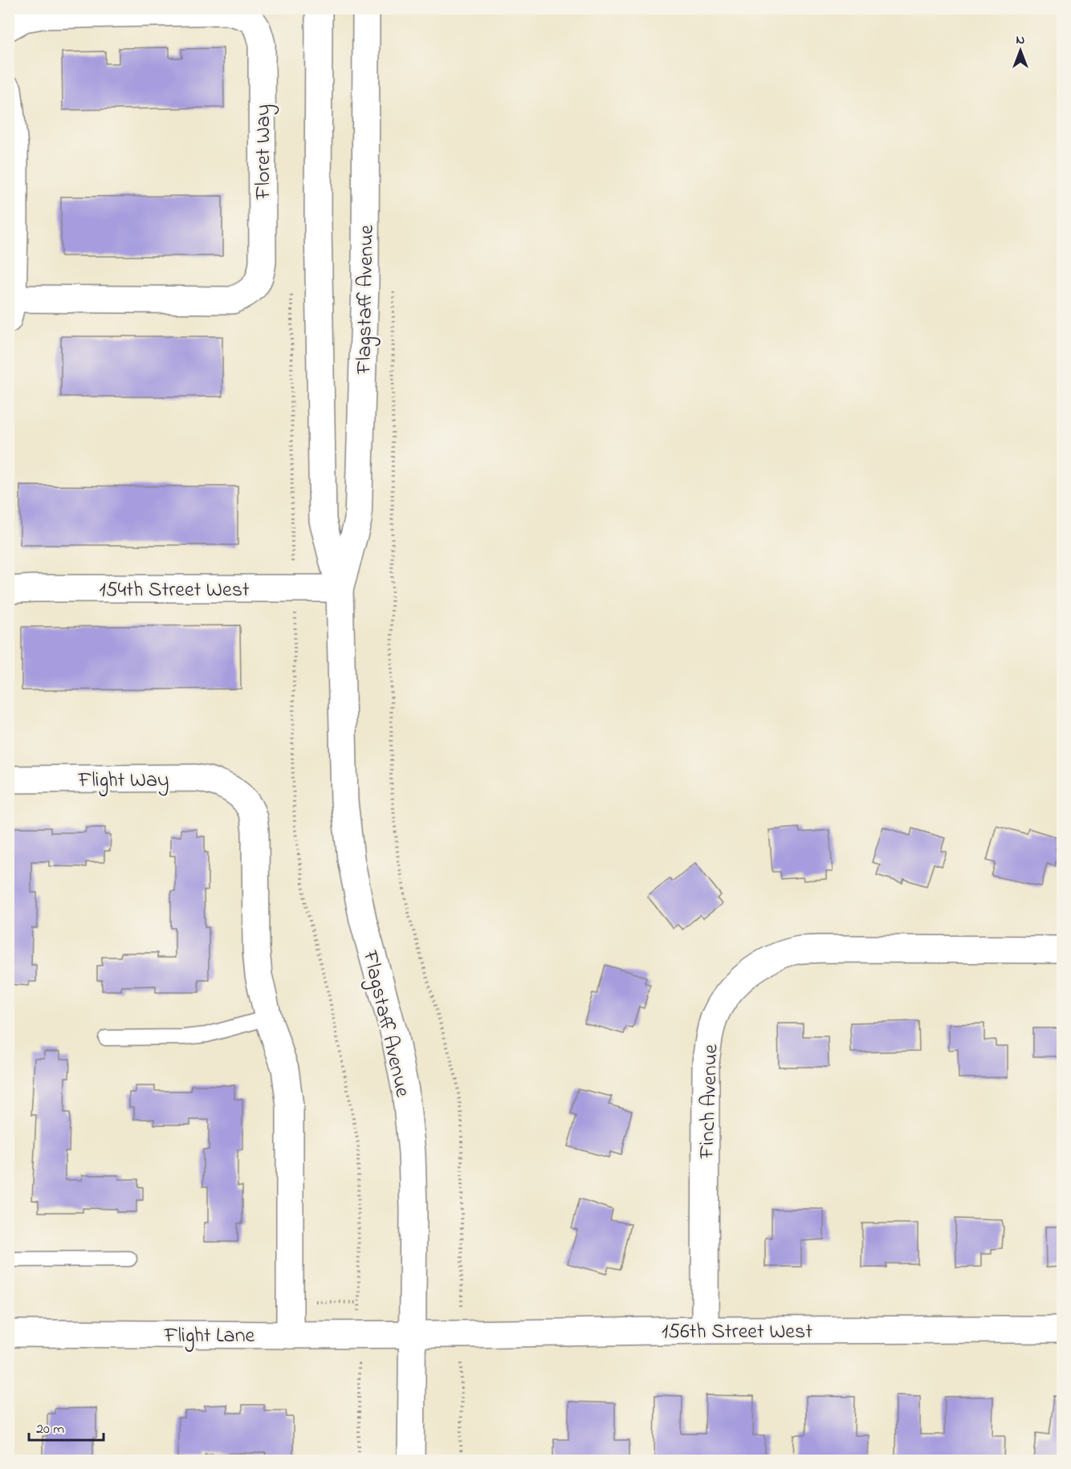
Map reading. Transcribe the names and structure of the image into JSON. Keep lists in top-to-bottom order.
{
  "streets": {
    "street": [
      "Floret Way",
      "Flagstaff Avenue",
      "154th Street West",
      "Flight Way",
      "Finch Avenue",
      "156th Street West",
      "Flight Lane"
    ]
  },
  "crossings": [
    ["Flagstaff Avenue", "154th Street West"],
    ["Flagstaff Avenue", "156th Street West"],
    ["Flagstaff Avenue", "Flight Lane"],
    ["Finch Avenue", "156th Street West"],
    ["156th Street West", "Flight Lane"]
  ],
  "scale_bar": "20 m",
  "north": "top"
}
